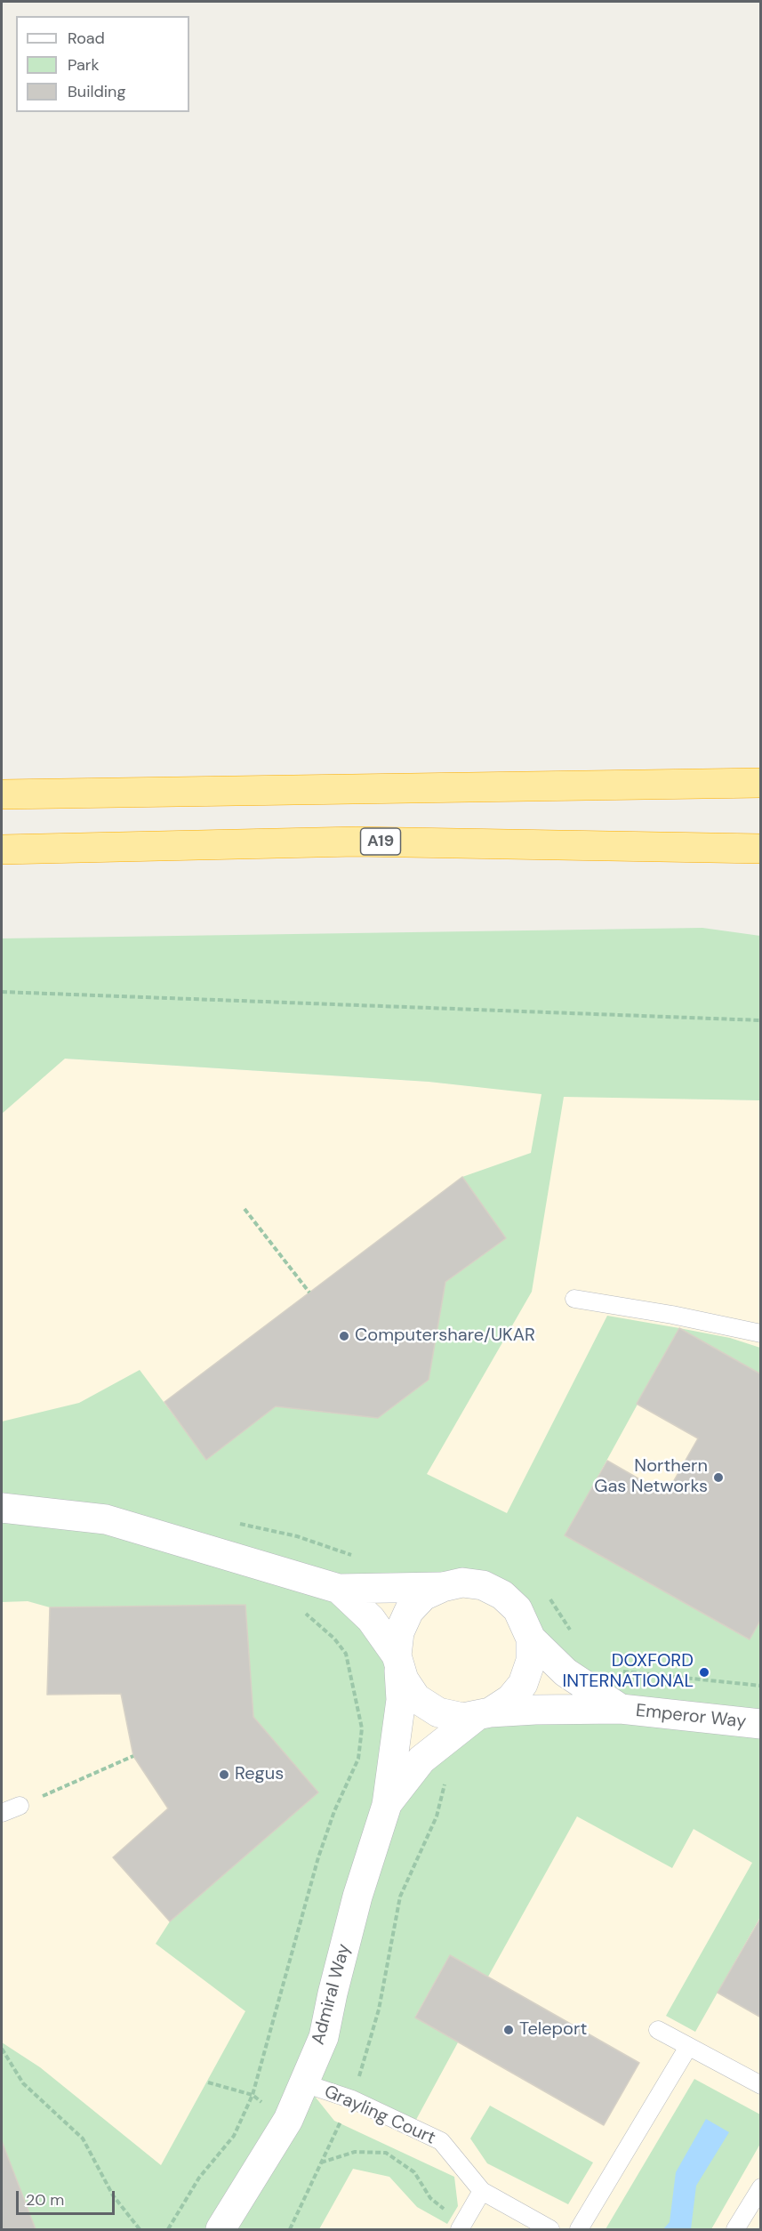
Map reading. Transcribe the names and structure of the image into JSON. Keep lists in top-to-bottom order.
{
  "streets": {
    "highway": ["A19"],
    "street": ["Emperor Way", "Admiral Way"],
    "lane": ["Grayling Court"]
  },
  "crossings": [
    ["Emperor Way", "Admiral Way"],
    ["Admiral Way", "Grayling Court"]
  ],
  "places": [
    "Computershare/UKAR",
    "Northern Gas Networks",
    "DOXFORD INTERNATIONAL",
    "Regus",
    "Teleport"
  ],
  "legend": ["Road", "Park", "Building"],
  "scale_bar": "20 m"
}
